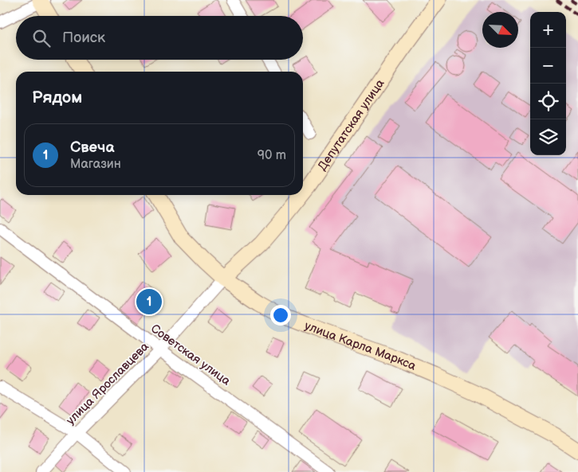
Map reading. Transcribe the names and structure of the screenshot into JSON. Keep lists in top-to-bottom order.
{
  "streets": {
    "main road": ["Депутатская улица", "улица Карла Маркса"],
    "street": ["Советская улица", "улица Ярославцева"]
  },
  "crossings": [
    ["Депутатская улица", "улица Карла Маркса"],
    ["Депутатская улица", "улица Ярославцева"],
    ["улица Карла Маркса", "улица Ярославцева"],
    ["Советская улица", "улица Ярославцева"]
  ],
  "north": "bottom right",
  "page": {
    "map_buttons": ["+", "−"],
    "search": "Поиск",
    "heading": "Рядом",
    "list": [
      {
        "mark": "1",
        "name": "Свеча",
        "note": "Магазин",
        "value": "90 m"
      }
    ],
    "pins": "1"
  }
}
